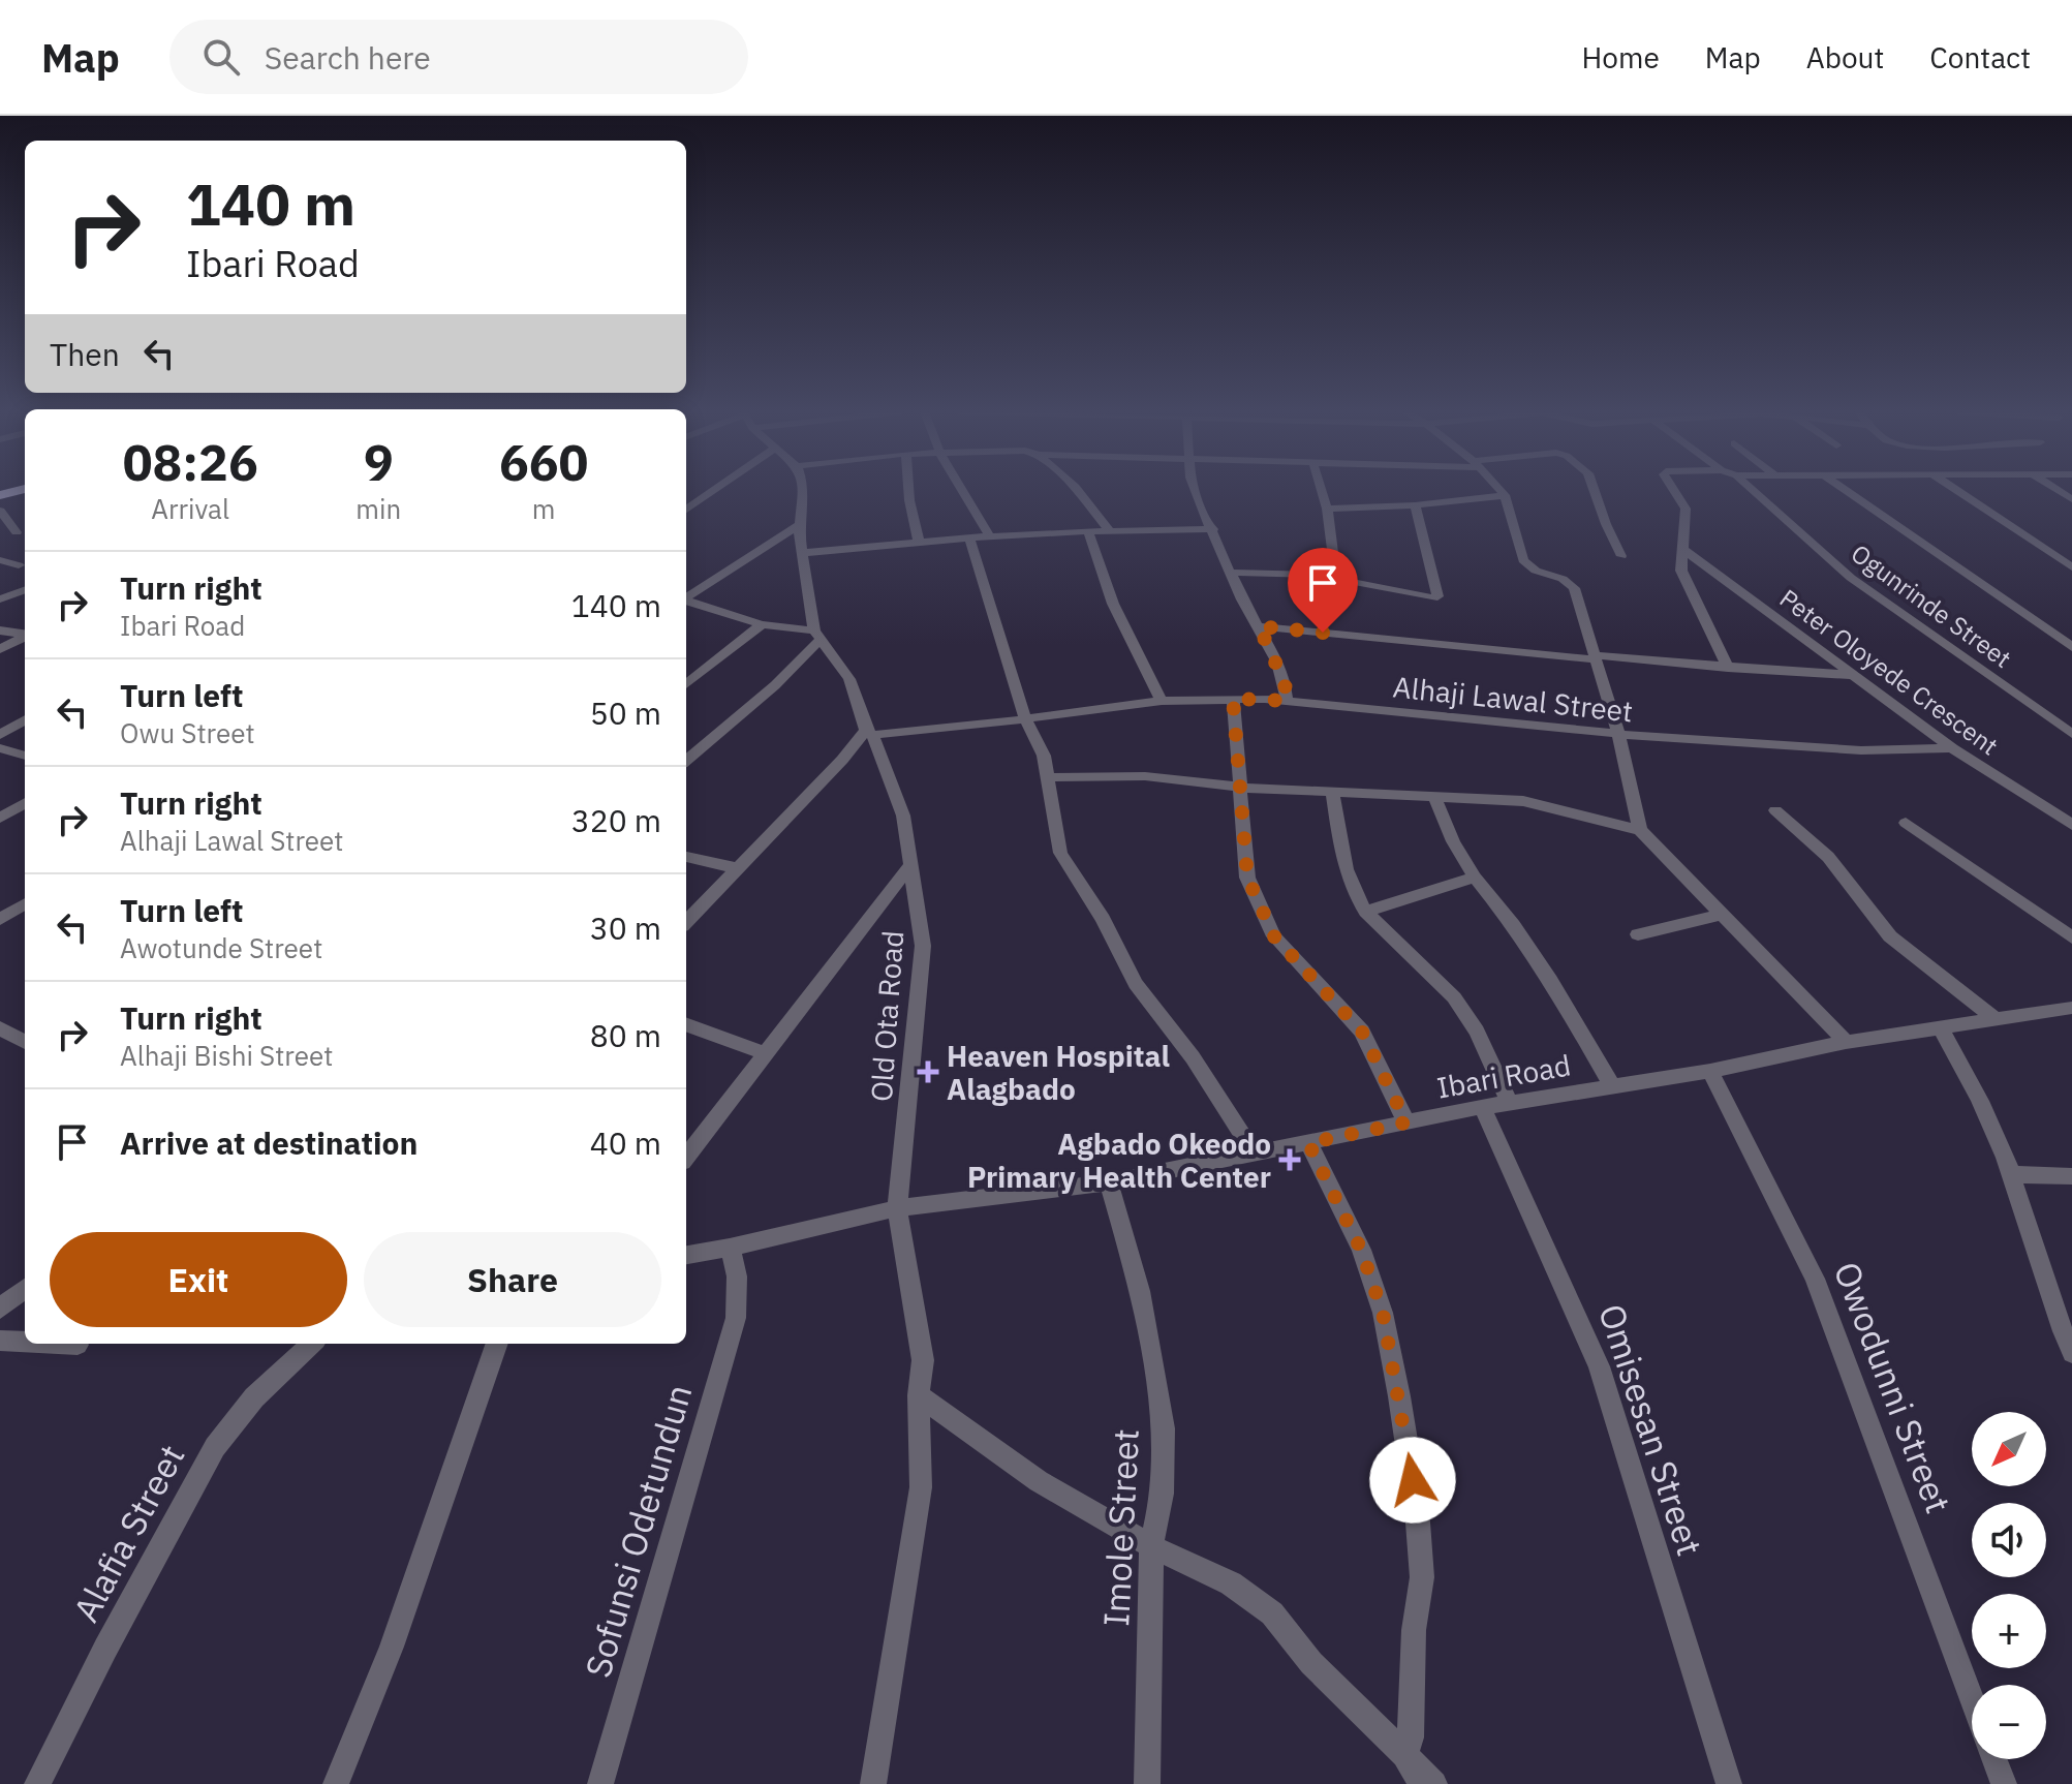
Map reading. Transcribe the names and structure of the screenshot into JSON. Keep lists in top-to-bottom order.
{
  "streets": {
    "street": [
      "Ogunrinde Street",
      "Peter Oloyede Crescent",
      "Alhaji Lawal Street",
      "Old Ota Road",
      "Ibari Road",
      "Owodunni Street",
      "Omisesan Street",
      "Imole Street",
      "Sofunsi Odetundun",
      "Alafia Street"
    ]
  },
  "crossings": [
    ["Peter Oloyede Crescent", "Alhaji Lawal Street"],
    ["Alhaji Lawal Street", "Old Ota Road"],
    ["Old Ota Road", "Ibari Road"],
    ["Ibari Road", "Owodunni Street"],
    ["Ibari Road", "Omisesan Street"],
    ["Ibari Road", "Imole Street"],
    ["Ibari Road", "Sofunsi Odetundun"]
  ],
  "places": {
    "health": ["Heaven Hospital Alagbado", "Agbado Okeodo Primary Health Center"]
  },
  "north": "bottom left",
  "page": {
    "header": "Map",
    "search": "Search here",
    "nav": [
      "Home",
      "Map",
      "About",
      "Contact"
    ],
    "turn": ["140 m", "Ibari Road"],
    "then": "Then",
    "eta": [
      "08:26",
      "Arrival",
      "9",
      "min",
      "660",
      "m"
    ],
    "list": [
      {
        "name": "Turn right",
        "note": "Ibari Road",
        "value": "140 m"
      },
      {
        "name": "Turn left",
        "note": "Owu Street",
        "value": "50 m"
      },
      {
        "name": "Turn right",
        "note": "Alhaji Lawal Street",
        "value": "320 m"
      },
      {
        "name": "Turn left",
        "note": "Awotunde Street",
        "value": "30 m"
      },
      {
        "name": "Turn right",
        "note": "Alhaji Bishi Street",
        "value": "80 m"
      },
      {
        "name": "Arrive at destination",
        "value": "40 m"
      }
    ],
    "buttons": ["Exit", "Share"],
    "map_buttons": ["+", "−"]
  }
}
